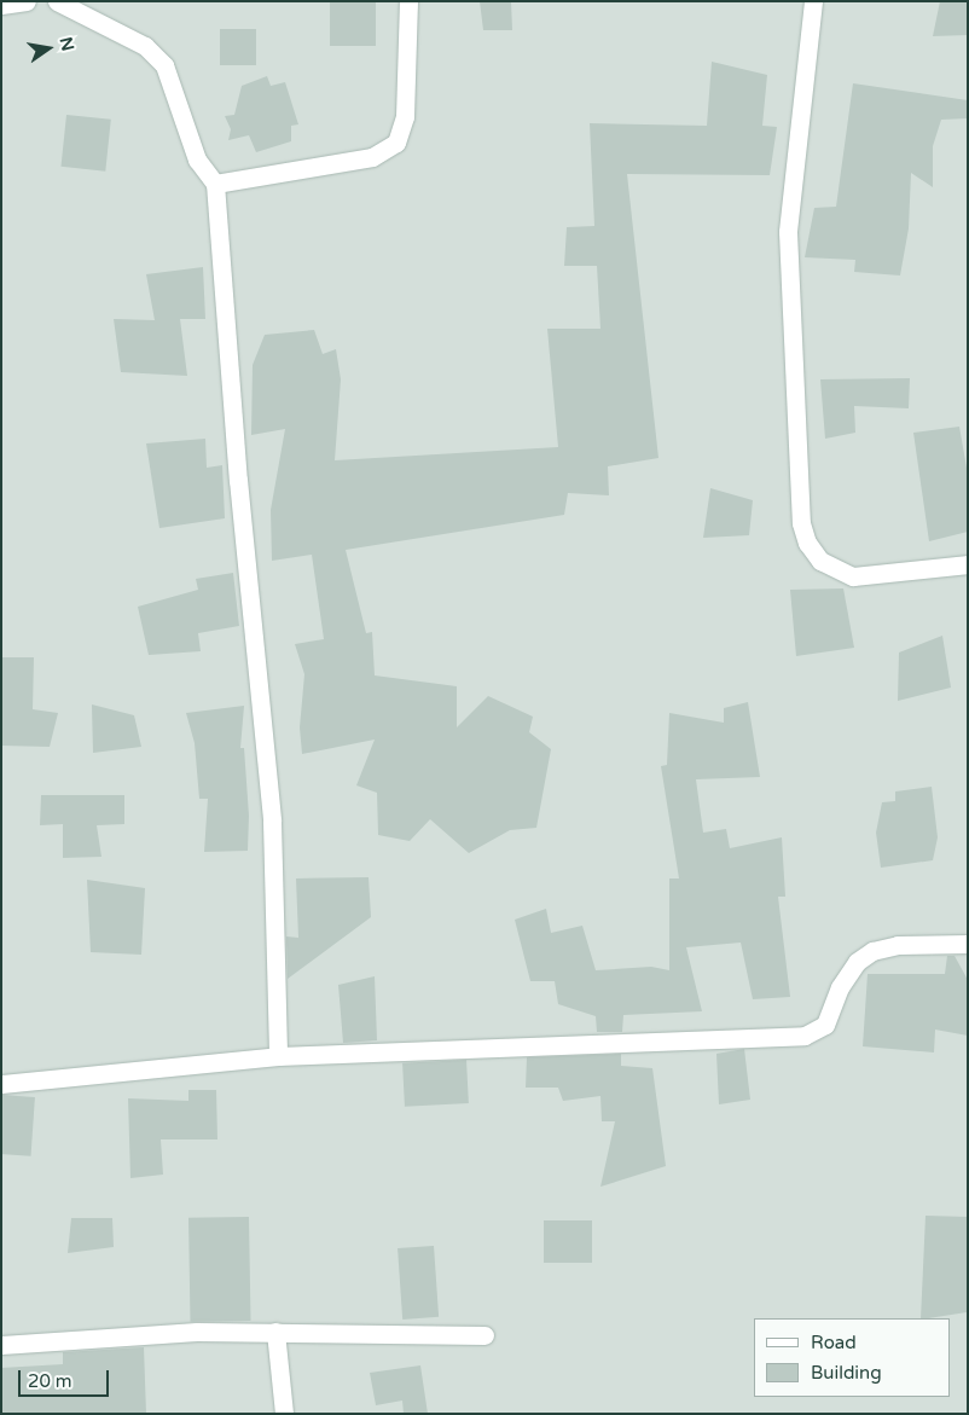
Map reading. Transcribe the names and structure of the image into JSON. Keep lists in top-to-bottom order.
{
  "legend": ["Road", "Building"],
  "scale_bar": "20 m",
  "north": "right"
}
